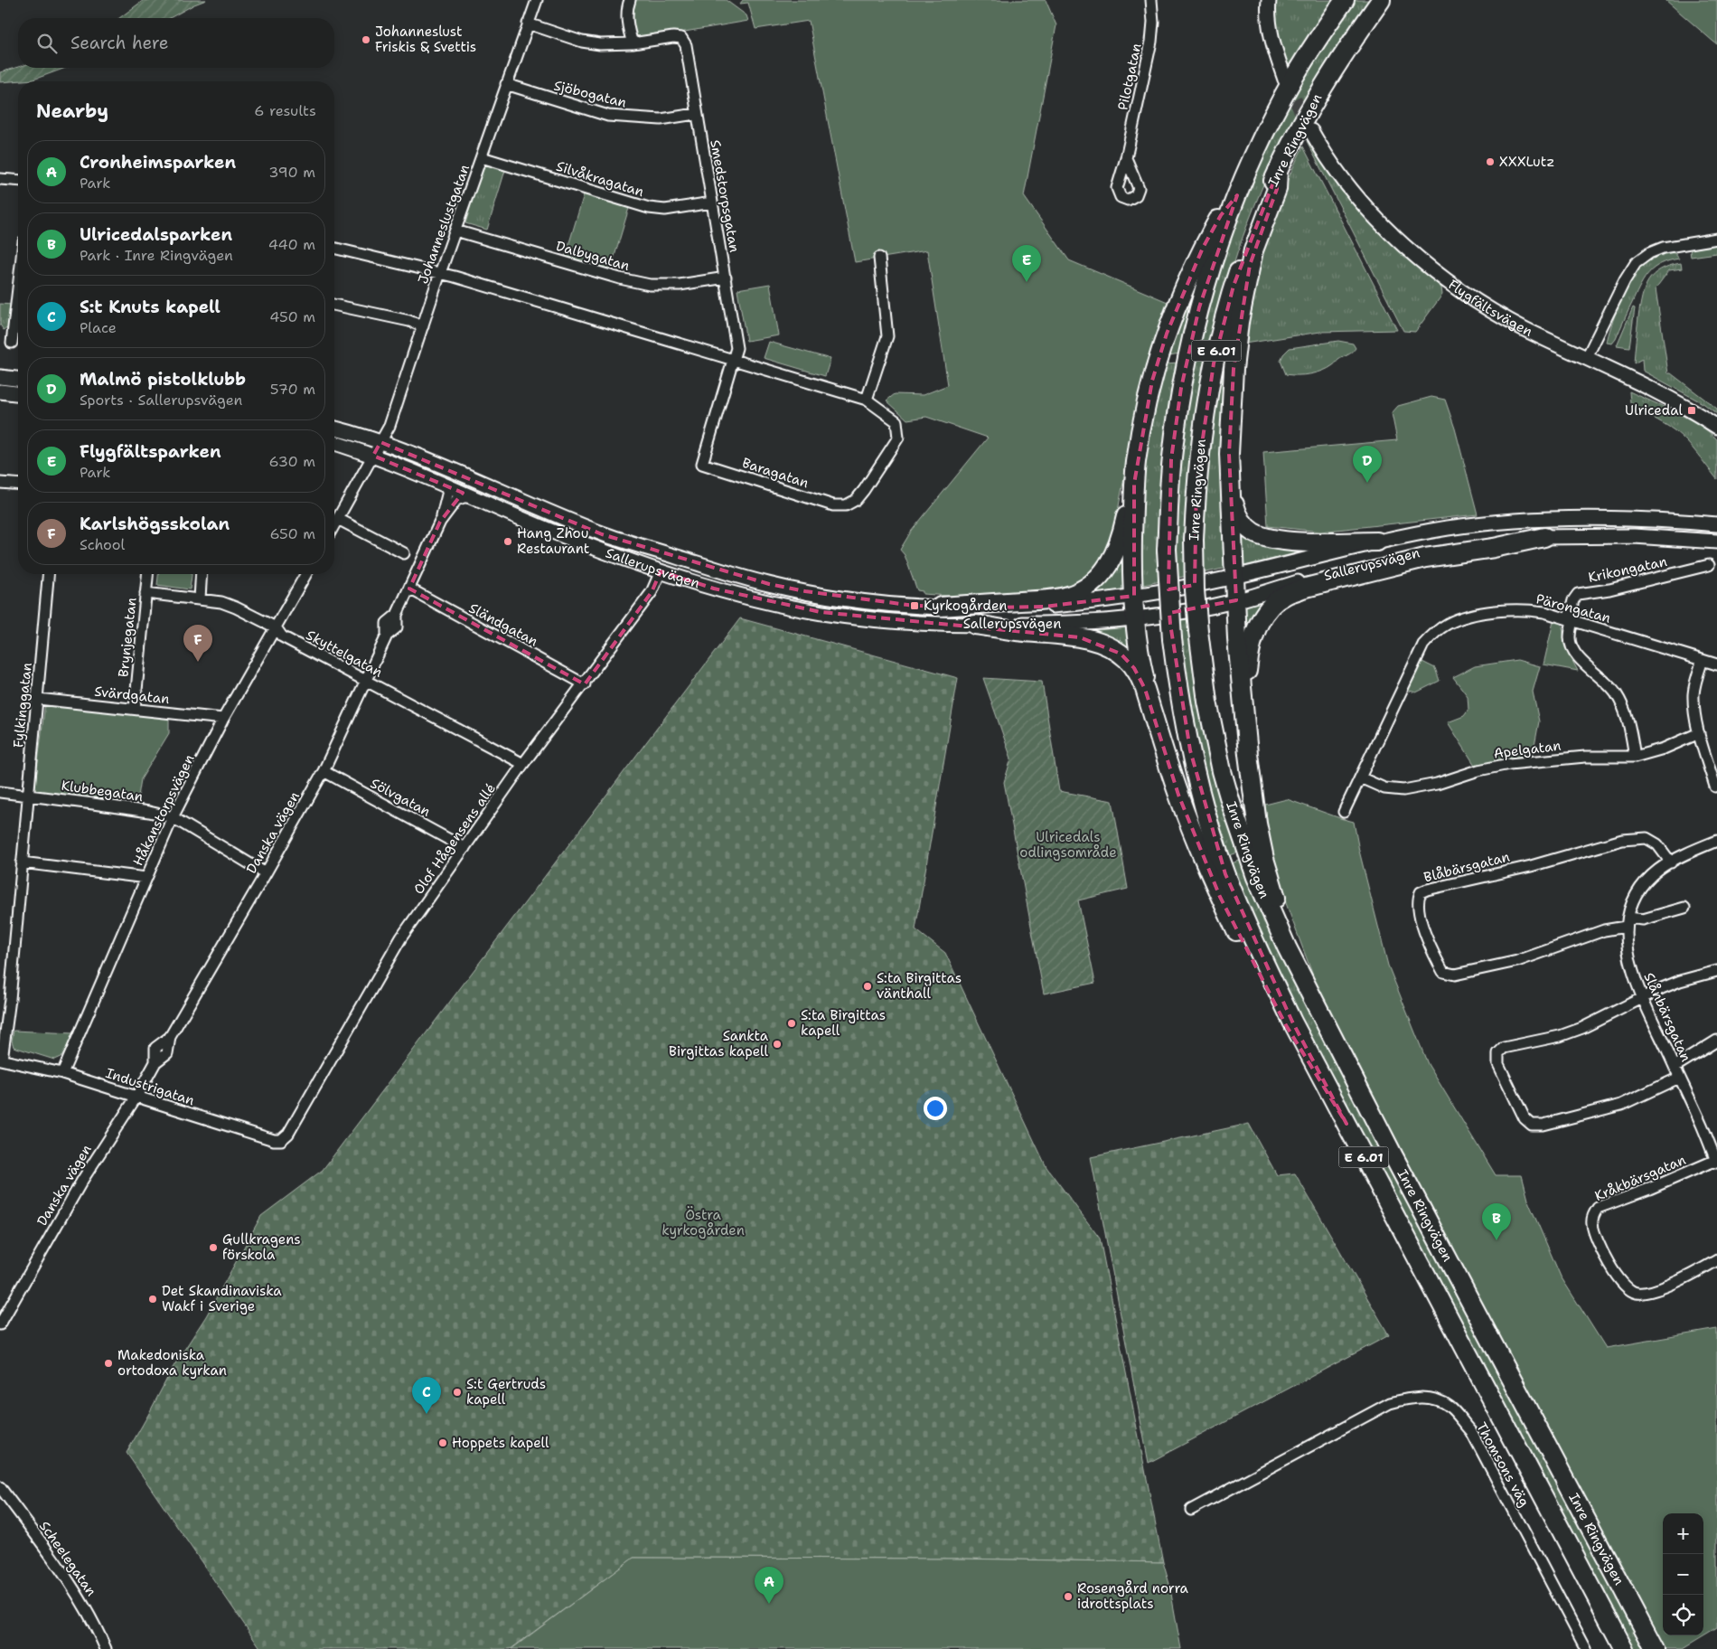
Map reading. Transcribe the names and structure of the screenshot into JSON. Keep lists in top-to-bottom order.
{
  "streets": {
    "highway": ["Inre Ringvägen", "E 6.01"],
    "main road": ["Flygfältsvägen", "Sallerupsvägen"],
    "street": [
      "Pilotgatan",
      "Sjöbogatan",
      "Silvåkragatan",
      "Smedstorpsgatan",
      "Johanneslustgatan",
      "Dalbygatan",
      "Baragatan",
      "Krikongatan",
      "Pärongatan",
      "Sländgatan",
      "Brynjegatan",
      "Skyttelgatan",
      "Svärdgatan",
      "Fylkinggatan",
      "Apelgatan",
      "Klubbegatan",
      "Sölvgatan",
      "Håkanstorpsvägen",
      "Danska vägen",
      "Olof Hågensens allé",
      "Blåbärsgatan",
      "Slånbärsgatan",
      "Industrigatan",
      "Kråkbärsgatan",
      "Thomsons väg",
      "Scheelegatan"
    ]
  },
  "crossings": [
    ["Sjöbogatan", "Smedstorpsgatan"],
    ["Sjöbogatan", "Johanneslustgatan"],
    ["Silvåkragatan", "Smedstorpsgatan"],
    ["Silvåkragatan", "Johanneslustgatan"],
    ["Smedstorpsgatan", "Dalbygatan"],
    ["Smedstorpsgatan", "Baragatan"],
    ["Johanneslustgatan", "Dalbygatan"],
    ["Johanneslustgatan", "Sallerupsvägen"],
    ["Sallerupsvägen", "Danska vägen"],
    ["Sallerupsvägen", "Olof Hågensens allé"],
    ["Krikongatan", "Pärongatan"],
    ["Krikongatan", "Apelgatan"],
    ["Pärongatan", "Apelgatan"],
    ["Sländgatan", "Danska vägen"],
    ["Sländgatan", "Olof Hågensens allé"],
    ["Brynjegatan", "Skyttelgatan"],
    ["Brynjegatan", "Svärdgatan"],
    ["Skyttelgatan", "Håkanstorpsvägen"],
    ["Skyttelgatan", "Danska vägen"],
    ["Skyttelgatan", "Olof Hågensens allé"],
    ["Svärdgatan", "Fylkinggatan"],
    ["Svärdgatan", "Håkanstorpsvägen"],
    ["Fylkinggatan", "Klubbegatan"],
    ["Fylkinggatan", "Industrigatan"],
    ["Klubbegatan", "Håkanstorpsvägen"],
    ["Klubbegatan", "Danska vägen"],
    ["Sölvgatan", "Danska vägen"],
    ["Sölvgatan", "Olof Hågensens allé"],
    ["Håkanstorpsvägen", "Industrigatan"],
    ["Danska vägen", "Industrigatan"],
    ["Olof Hågensens allé", "Industrigatan"],
    ["Blåbärsgatan", "Slånbärsgatan"],
    ["Slånbärsgatan", "Kråkbärsgatan"]
  ],
  "parks": ["Ulricedals odlingsområde", "Östra kyrkogården"],
  "places": {
    "other": [
      "Johanneslust Friskis & Svettis",
      "XXXLutz",
      "Hang Zhou Restaurant",
      "S:ta Birgittas vänthall",
      "S:ta Birgittas kapell",
      "Sankta Birgittas kapell",
      "Gullkragens förskola",
      "Det Skandinaviska Wakf i Sverige",
      "Makedoniska ortodoxa kyrkan",
      "S:t Gertruds kapell",
      "Hoppets kapell",
      "Rosengård norra idrottsplats"
    ],
    "transit": ["Ulricedal", "Kyrkogården"]
  },
  "page": {
    "search": "Search here",
    "heading": ["Nearby", "6 results"],
    "list": [
      {
        "mark": "A",
        "name": "Cronheimsparken",
        "note": "Park",
        "value": "390 m"
      },
      {
        "mark": "B",
        "name": "Ulricedalsparken",
        "note": "Park · Inre Ringvägen",
        "value": "440 m"
      },
      {
        "mark": "C",
        "name": "S:t Knuts kapell",
        "note": "Place",
        "value": "450 m"
      },
      {
        "mark": "D",
        "name": "Malmö pistolklubb",
        "note": "Sports · Sallerupsvägen",
        "value": "570 m"
      },
      {
        "mark": "E",
        "name": "Flygfältsparken",
        "note": "Park",
        "value": "630 m"
      },
      {
        "mark": "F",
        "name": "Karlshögsskolan",
        "note": "School",
        "value": "650 m"
      }
    ],
    "pins": [
      "E",
      "D",
      "F",
      "B",
      "C",
      "A"
    ],
    "map_buttons": ["+", "−"]
  }
}
